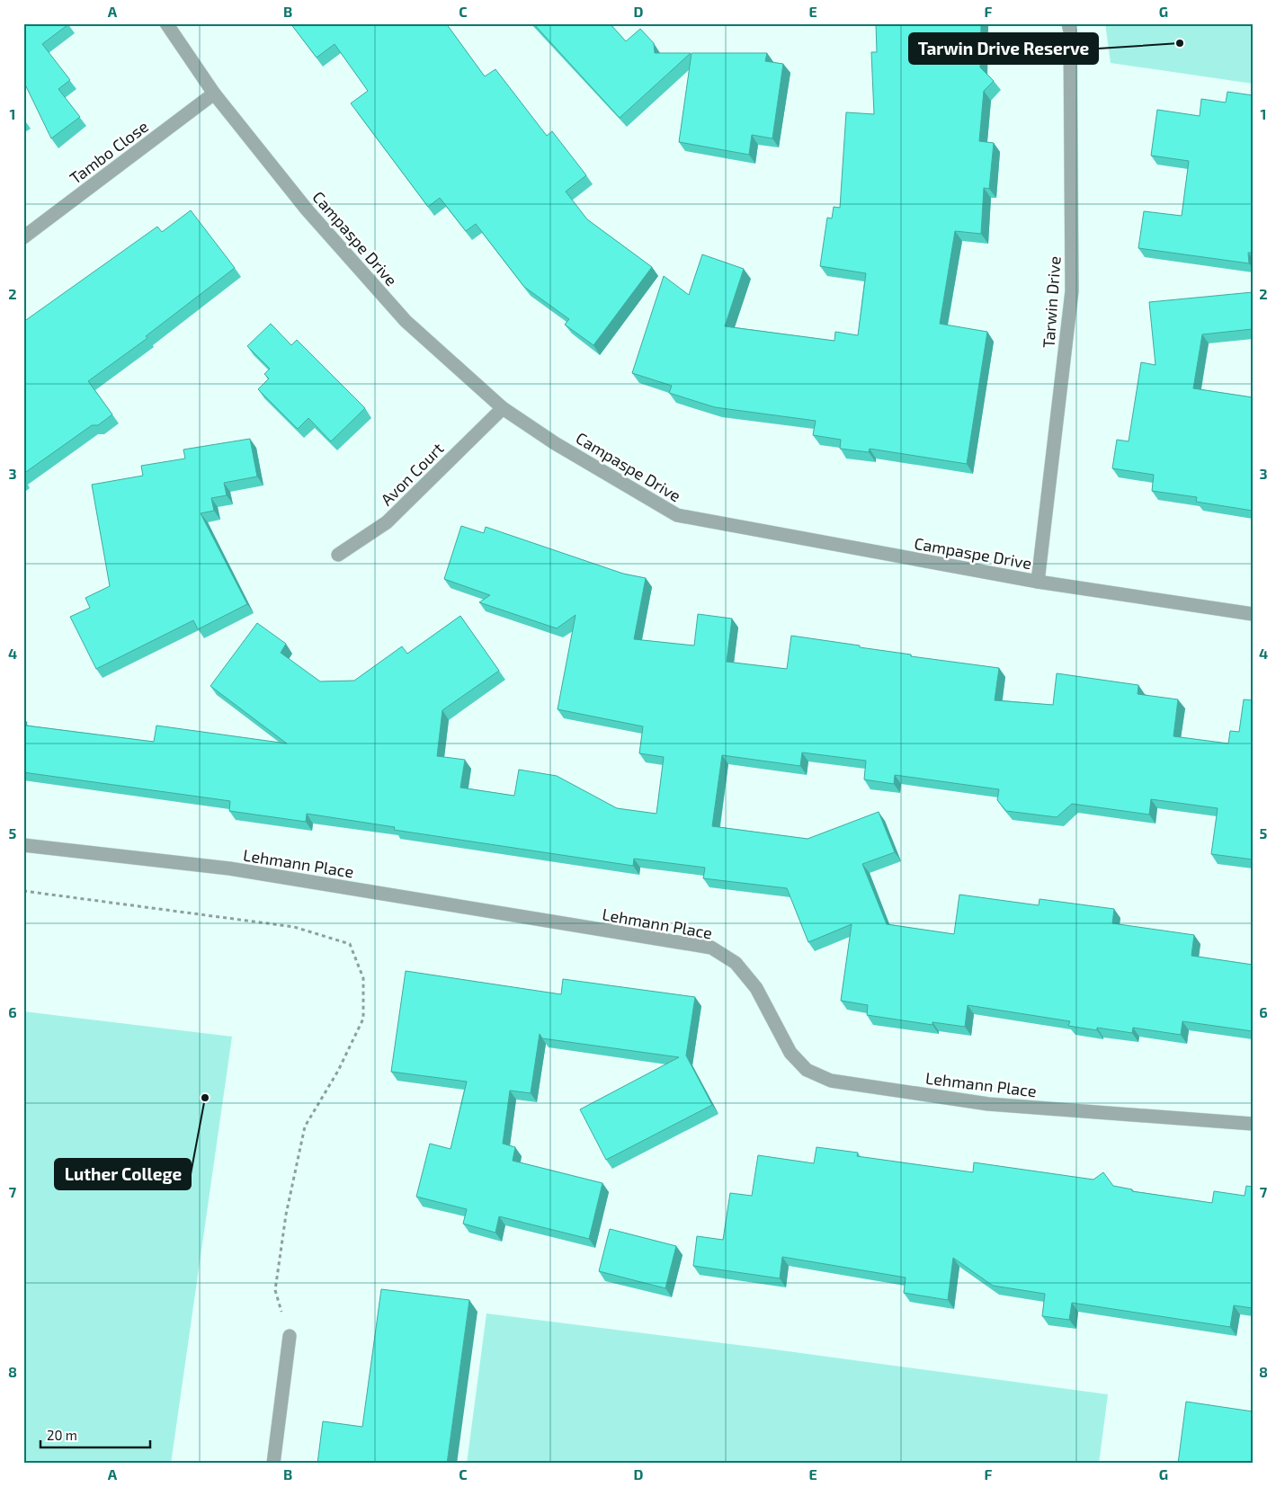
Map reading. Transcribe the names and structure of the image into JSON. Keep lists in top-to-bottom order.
{
  "streets": {
    "street": [
      "Tambo Close",
      "Campaspe Drive",
      "Tarwin Drive",
      "Avon Court",
      "Lehmann Place"
    ]
  },
  "crossings": [
    ["Tambo Close", "Campaspe Drive"],
    ["Campaspe Drive", "Tarwin Drive"],
    ["Campaspe Drive", "Avon Court"]
  ],
  "places": ["Tarwin Drive Reserve", "Luther College"],
  "scale_bar": "20 m",
  "grid": {
    "columns": [
      "A",
      "B",
      "C",
      "D",
      "E",
      "F",
      "G"
    ],
    "rows": [
      "1",
      "2",
      "3",
      "4",
      "5",
      "6",
      "7",
      "8"
    ]
  }
}
